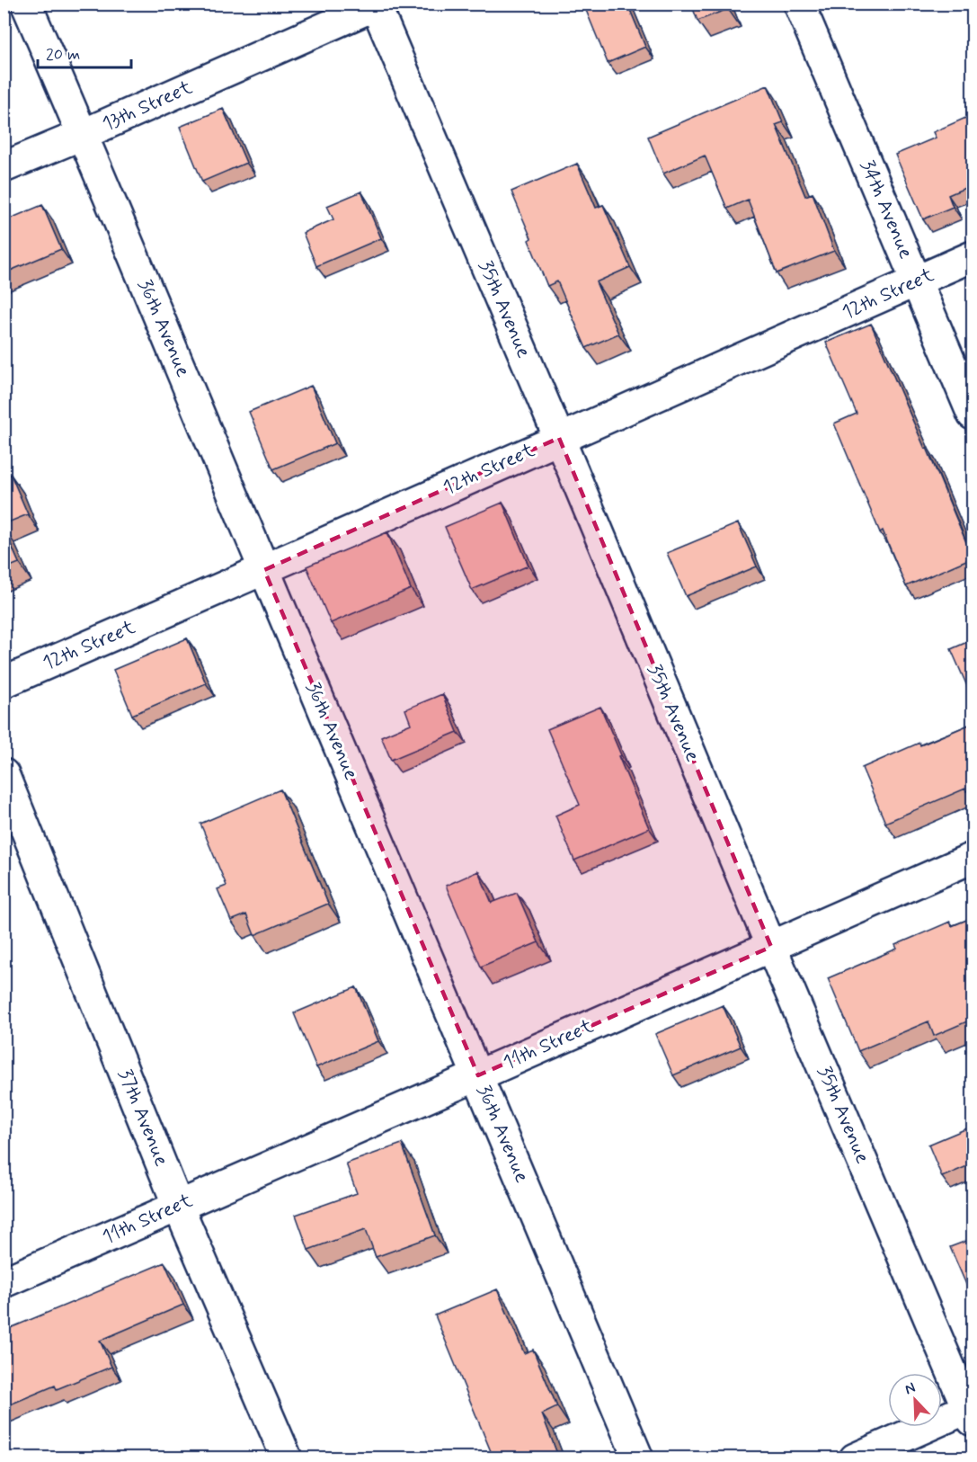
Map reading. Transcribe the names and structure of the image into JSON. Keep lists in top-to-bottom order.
{
  "streets": {
    "street": [
      "13th Street",
      "34th Avenue",
      "12th Street",
      "35th Avenue",
      "36th Avenue",
      "11th Street",
      "37th Avenue"
    ]
  },
  "crossings": [
    ["13th Street", "35th Avenue"],
    ["13th Street", "36th Avenue"],
    ["34th Avenue", "12th Street"],
    ["12th Street", "35th Avenue"],
    ["12th Street", "36th Avenue"],
    ["35th Avenue", "11th Street"],
    ["36th Avenue", "11th Street"],
    ["11th Street", "37th Avenue"]
  ],
  "scale_bar": "20 m",
  "north": "top left"
}
